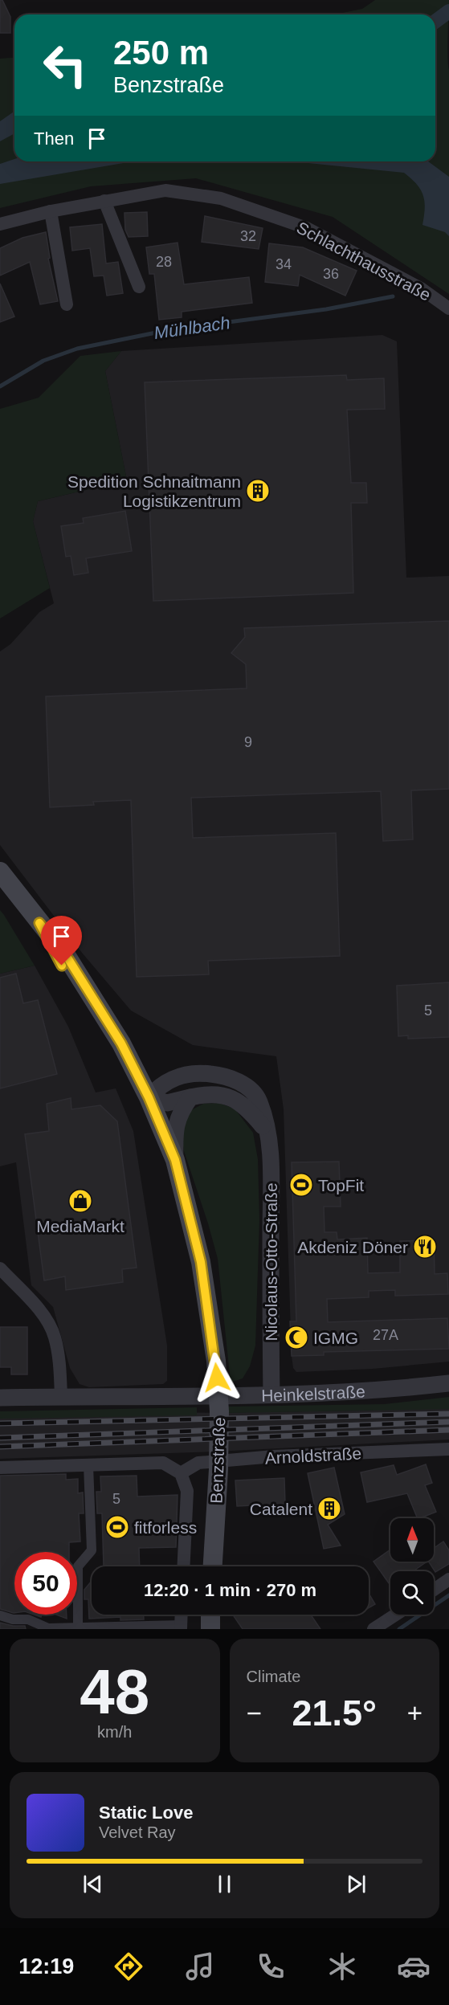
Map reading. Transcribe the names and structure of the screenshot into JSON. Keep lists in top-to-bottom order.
{
  "streets": {
    "main road": ["Benzstraße"],
    "street": [
      "Schlachthausstraße",
      "Nicolaus-Otto-Straße",
      "Heinkelstraße",
      "Arnoldstraße"
    ]
  },
  "crossings": [
    ["Nicolaus-Otto-Straße", "Heinkelstraße"],
    ["Nicolaus-Otto-Straße", "Benzstraße"]
  ],
  "water": ["Mühlbach"],
  "places": {
    "building": ["Spedition Schnaitmann Logistikzentrum", "Catalent"],
    "sports": ["TopFit", "fitforless"],
    "shop": ["MediaMarkt"],
    "restaurant": ["Akdeniz Döner"],
    "mosque": ["IGMG"]
  },
  "house_numbers": [
    "32",
    "28",
    "34",
    "36",
    "9",
    "5",
    "27A",
    "5"
  ],
  "north": "top",
  "page": {
    "turn": ["250 m", "Benzstraße"],
    "then": "Then",
    "limit": "50",
    "trip": "12:20 · 1 min · 270 m",
    "tile": [
      ["48", "km/h"],
      "Climate"
    ],
    "heat": ["−", "21.5°", "+"],
    "song": ["Static Love", "Velvet Ray"],
    "tabs": "12:19"
  }
}
